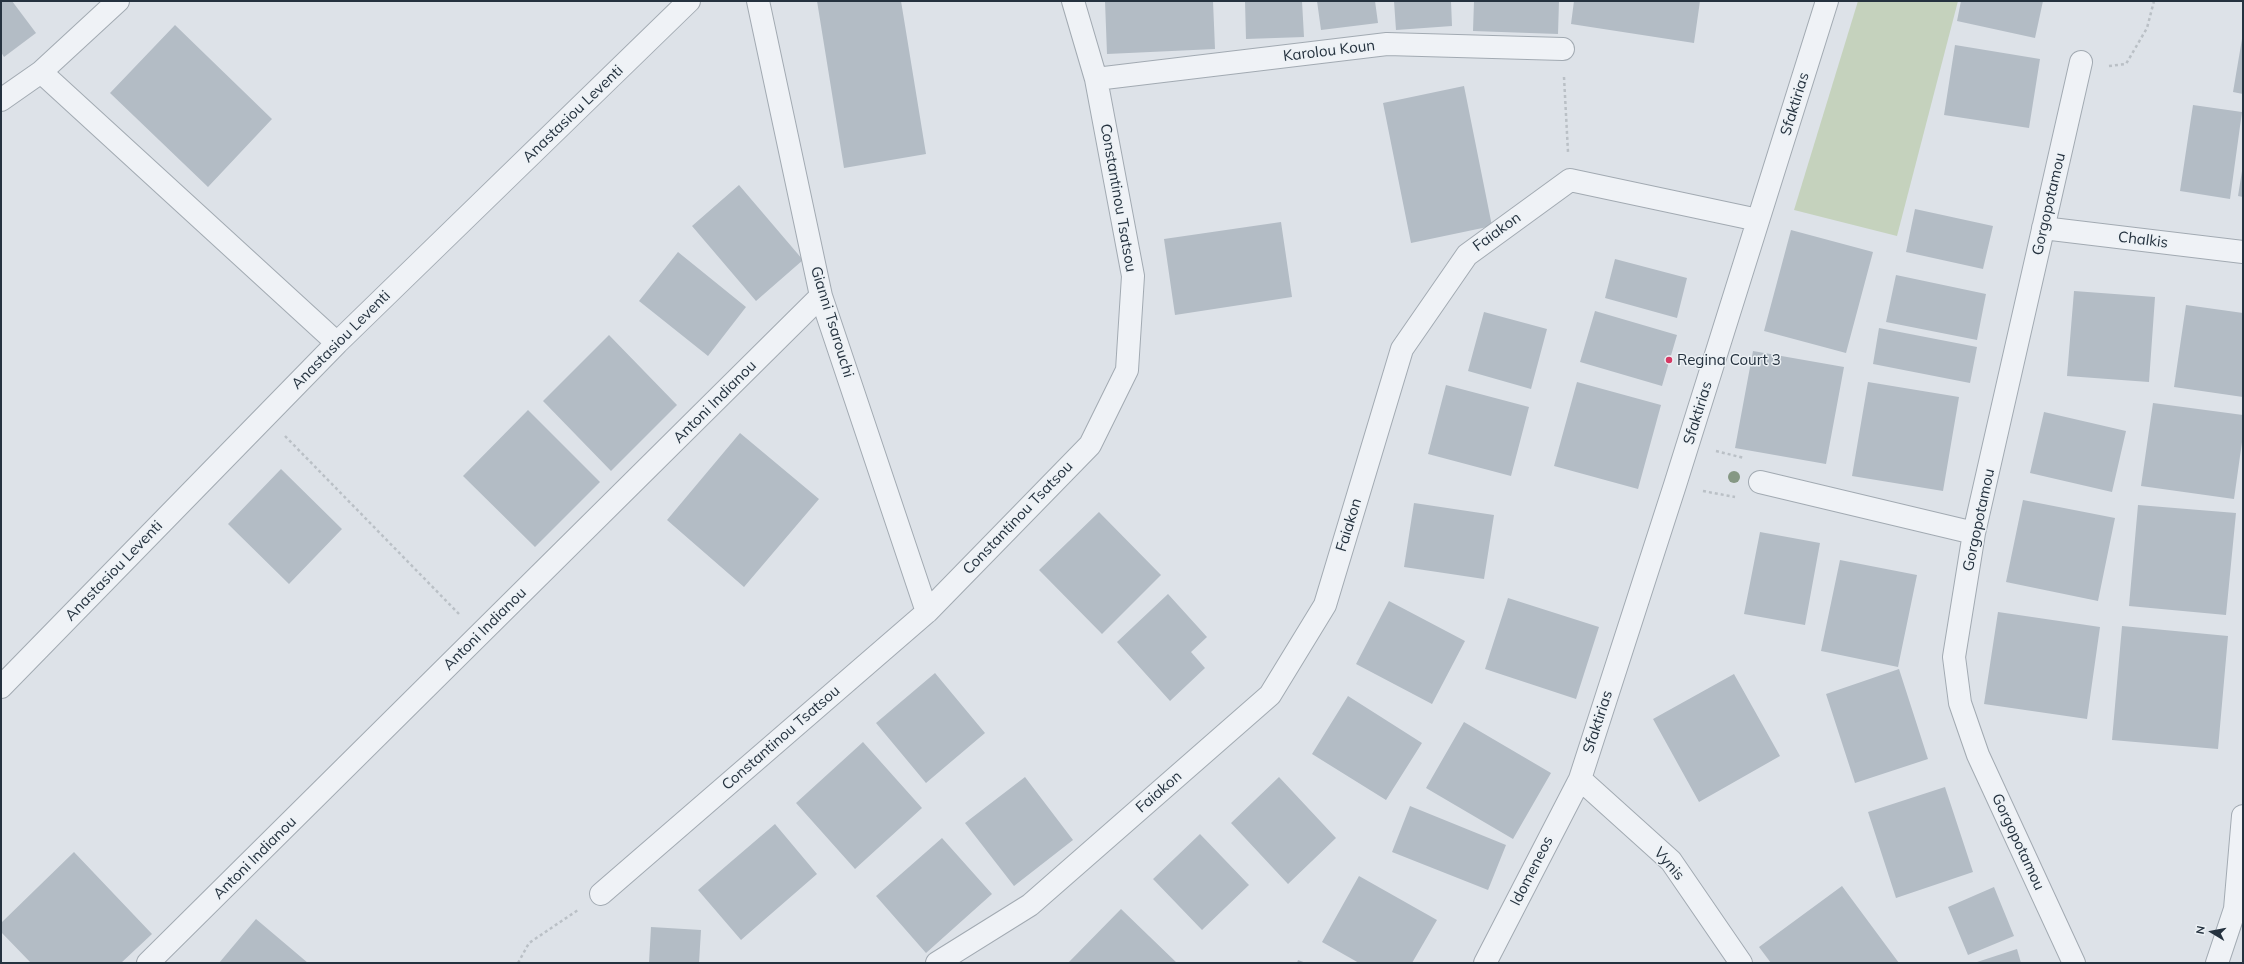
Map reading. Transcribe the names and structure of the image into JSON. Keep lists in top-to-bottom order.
{
  "streets": {
    "street": [
      "Karolou Koun",
      "Sfaktirias",
      "Anastasiou Leventi",
      "Constantinou Tsatsou",
      "Gorgopotamou",
      "Faiakon",
      "Chalkis",
      "Gianni Tsarouchi",
      "Antoni Indianou",
      "Vynis",
      "Idomeneos"
    ]
  },
  "crossings": [
    ["Karolou Koun", "Constantinou Tsatsou"],
    ["Sfaktirias", "Vynis"],
    ["Sfaktirias", "Idomeneos"],
    ["Constantinou Tsatsou", "Gianni Tsarouchi"],
    ["Gorgopotamou", "Chalkis"],
    ["Gianni Tsarouchi", "Antoni Indianou"],
    ["Vynis", "Idomeneos"]
  ],
  "places": ["Regina Court 3"],
  "north": "left"
}
